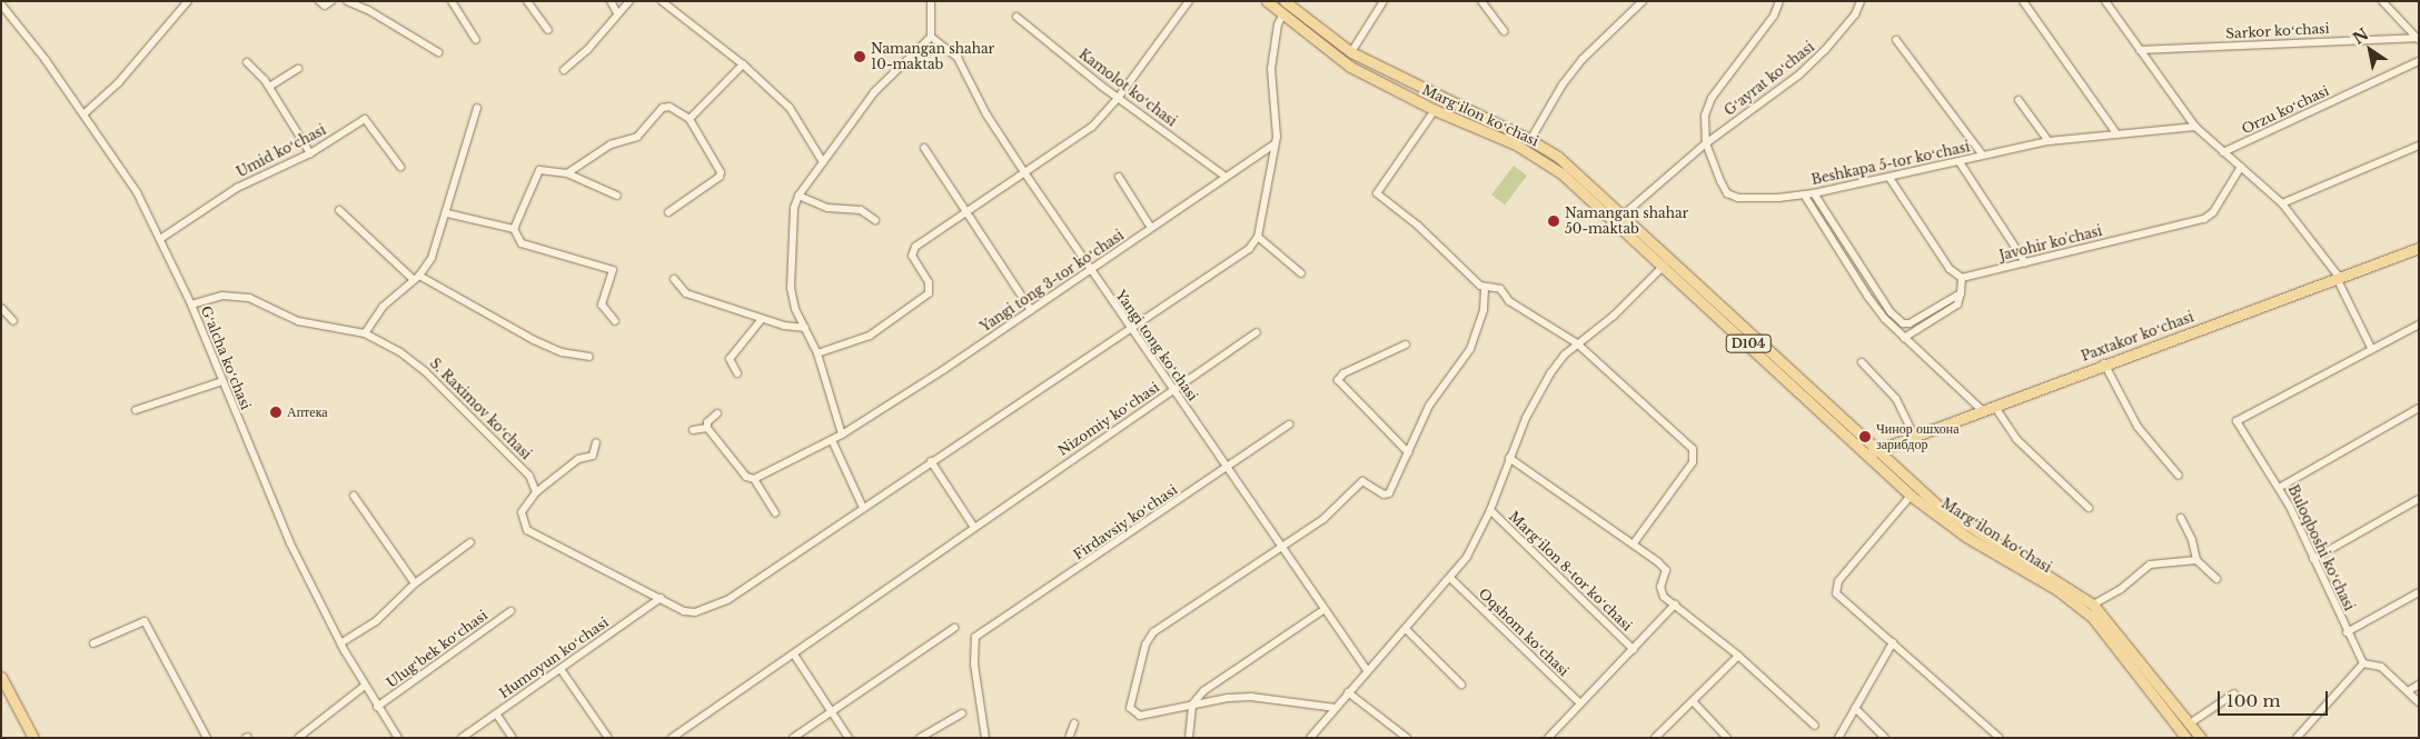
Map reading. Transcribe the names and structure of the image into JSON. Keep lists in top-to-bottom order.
{
  "streets": {
    "main road": ["Margʻilon koʻchasi", "Paxtakor koʻchasi", "D104"],
    "street": [
      "Sarkor koʻchasi",
      "Gʻayrat koʻchasi",
      "Kamolot koʻchasi",
      "Orzu koʻchasi",
      "Umid koʻchasi",
      "Beshkapa 5-tor koʻchasi",
      "Javohir ko'chasi",
      "Yangi tong 3-tor koʻchasi",
      "Yangi tong koʻchasi",
      "Gʻalcha koʻchasi",
      "S. Raximov koʻchasi",
      "Nizomiy koʻchasi",
      "Firdavsiy koʻchasi",
      "Buloqboshi koʻchasi",
      "Margʻilon 8-tor koʻchasi",
      "Oqshom koʻchasi",
      "Ulugʻbek koʻchasi",
      "Humoyun koʻchasi"
    ]
  },
  "crossings": [
    ["Gʻayrat koʻchasi", "Margʻilon koʻchasi"],
    ["Gʻayrat koʻchasi", "Beshkapa 5-tor koʻchasi"],
    ["Kamolot koʻchasi", "Yangi tong 3-tor koʻchasi"],
    ["Margʻilon koʻchasi", "Paxtakor koʻchasi"],
    ["Umid koʻchasi", "Gʻalcha koʻchasi"],
    ["Beshkapa 5-tor koʻchasi", "Paxtakor koʻchasi"],
    ["Yangi tong 3-tor koʻchasi", "Yangi tong koʻchasi"],
    ["Yangi tong koʻchasi", "Nizomiy koʻchasi"],
    ["Yangi tong koʻchasi", "Firdavsiy koʻchasi"],
    ["Gʻalcha koʻchasi", "S. Raximov koʻchasi"],
    ["Gʻalcha koʻchasi", "Ulugʻbek koʻchasi"]
  ],
  "places": [
    "Namangan shahar 10-maktab",
    "Namangan shahar 50-maktab",
    "Аптека",
    "Чинор ошхона зарибдор"
  ],
  "scale_bar": "100 m",
  "north": "top left"
}
